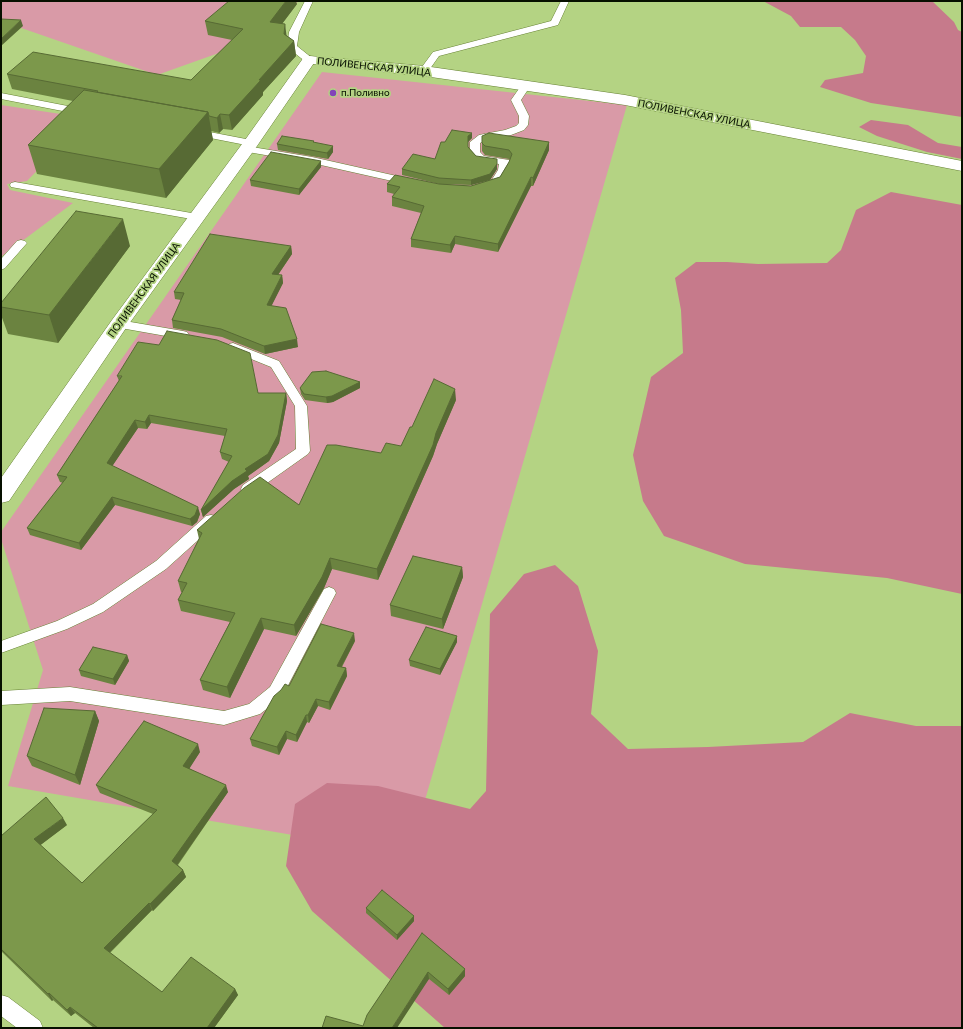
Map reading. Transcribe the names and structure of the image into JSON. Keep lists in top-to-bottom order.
{
  "streets": {
    "street": ["ПОЛИВЕНСКАЯ УЛИЦА"]
  },
  "places": ["п.Поливно"]
}
